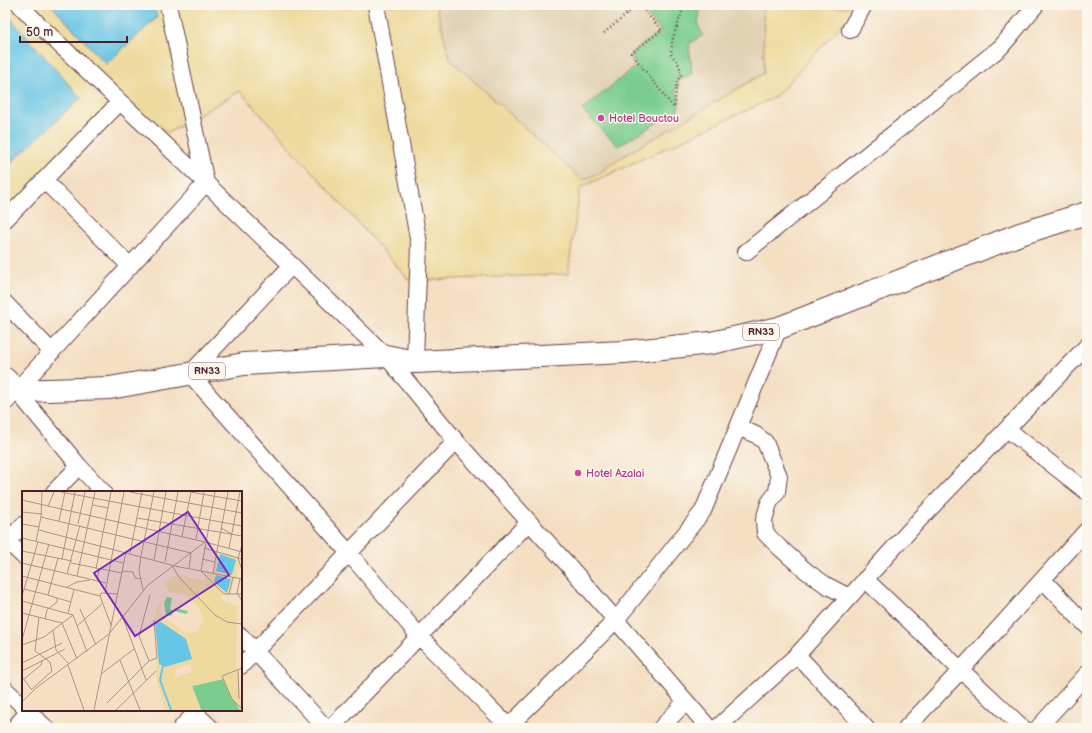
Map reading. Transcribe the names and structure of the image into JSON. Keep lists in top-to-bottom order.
{
  "streets": {
    "main road": ["RN33"]
  },
  "places": ["Hotel Bouctou", "Hotel Azalai"],
  "scale_bar": "50 m"
}
